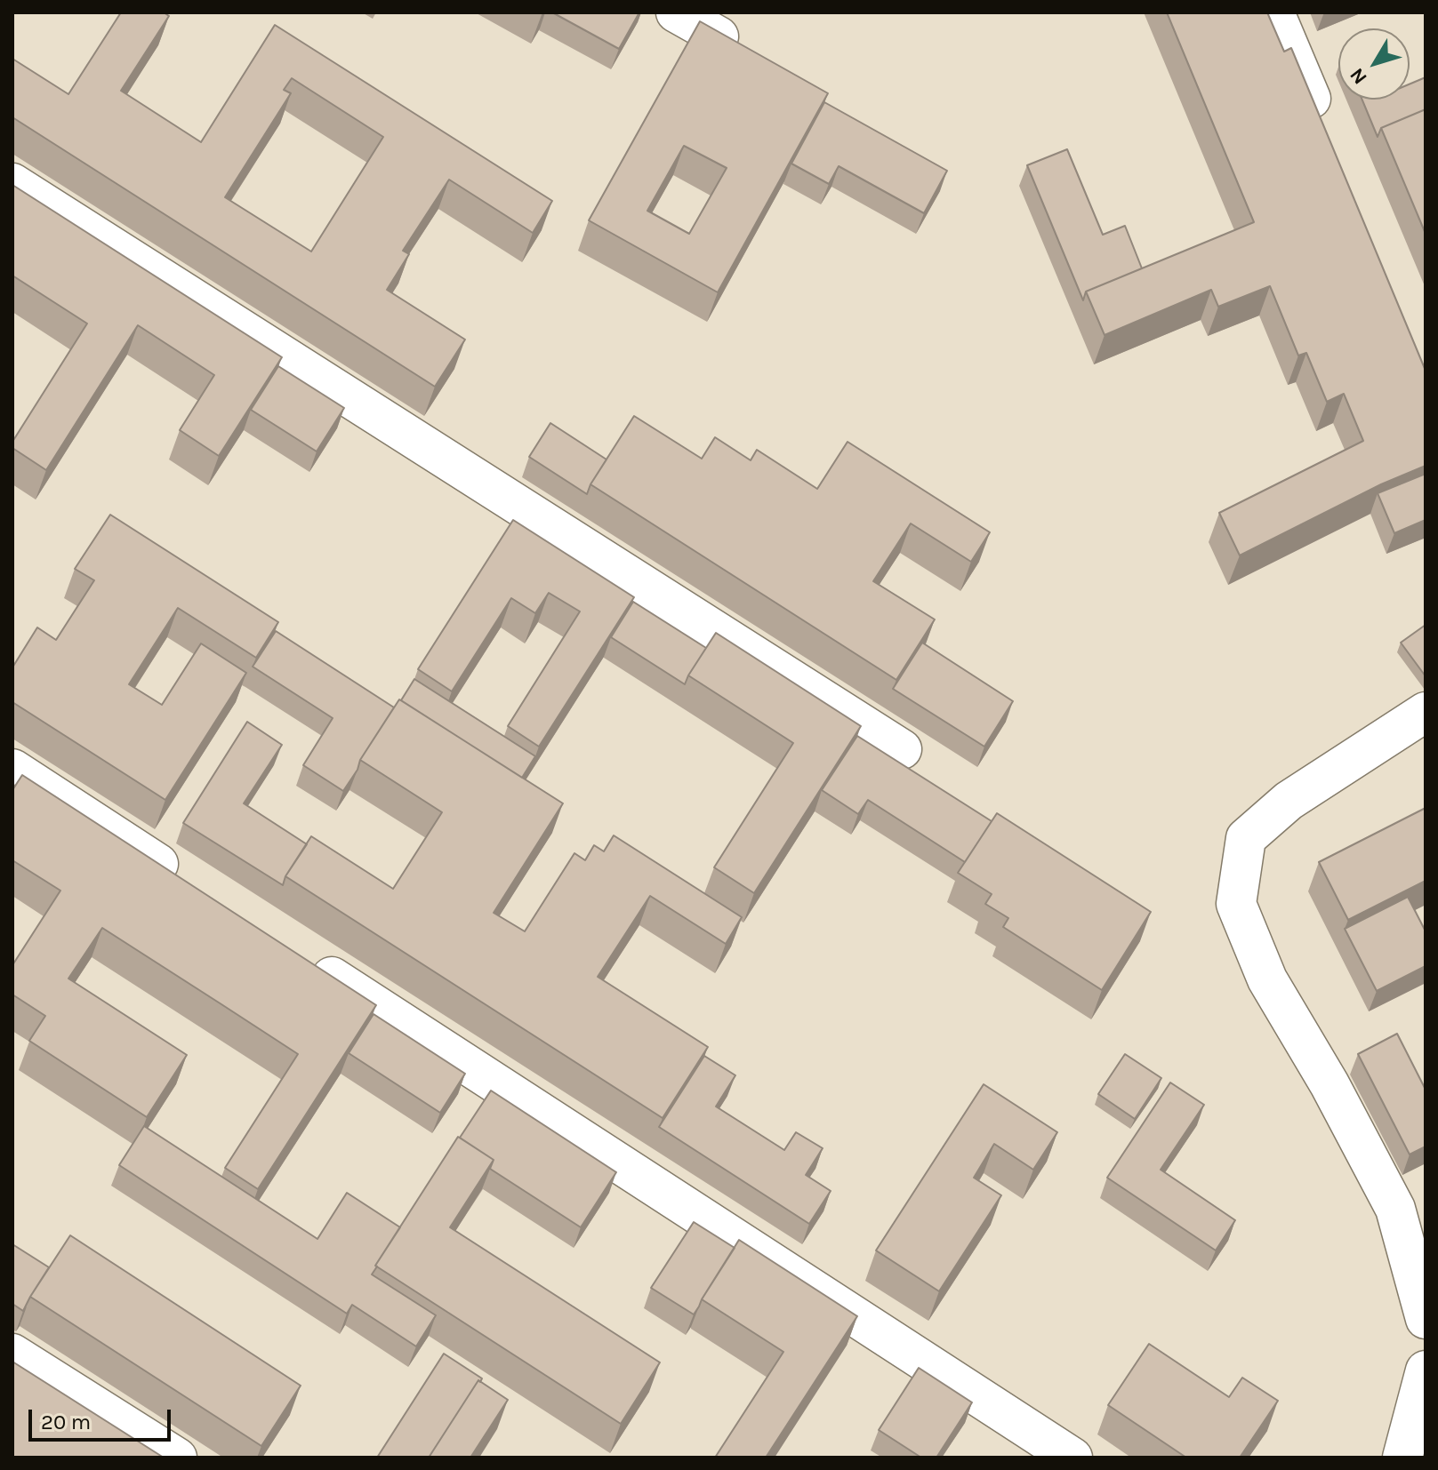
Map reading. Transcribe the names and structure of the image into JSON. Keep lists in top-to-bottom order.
{
  "scale_bar": "20 m",
  "north": "bottom left"
}
